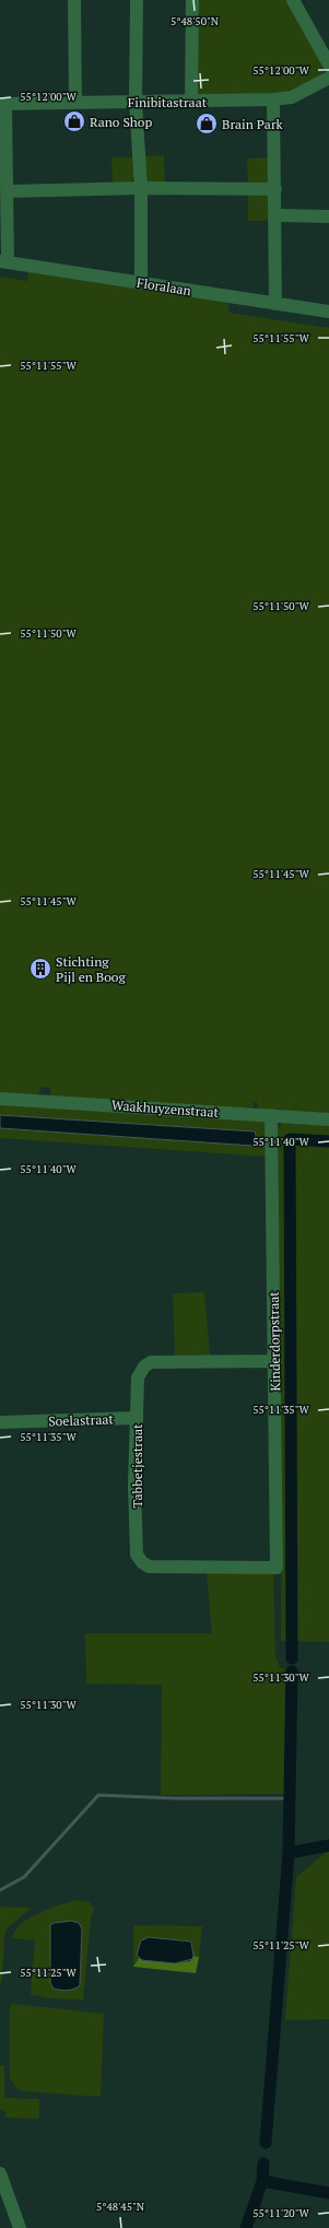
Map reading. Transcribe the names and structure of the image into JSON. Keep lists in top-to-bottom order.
{
  "streets": {
    "street": [
      "Finibitastraat",
      "Floralaan",
      "Waakhuyzenstraat",
      "Kinderdorpstraat",
      "Soelastraat",
      "Tabbetjestraat"
    ]
  },
  "crossings": [
    ["Waakhuyzenstraat", "Kinderdorpstraat"],
    ["Kinderdorpstraat", "Tabbetjestraat"],
    ["Soelastraat", "Tabbetjestraat"]
  ],
  "places": {
    "shop": ["Rano Shop", "Brain Park"],
    "building": ["Stichting Pijl en Boog"]
  },
  "coordinates": [
    "5°48'50\"N",
    "55°12'00\"W",
    "55°11'55\"W",
    "55°11'50\"W",
    "55°11'45\"W",
    "55°11'40\"W",
    "55°11'35\"W",
    "55°11'30\"W",
    "55°11'25\"W",
    "5°48'45\"N",
    "55°11'20\"W"
  ]
}
